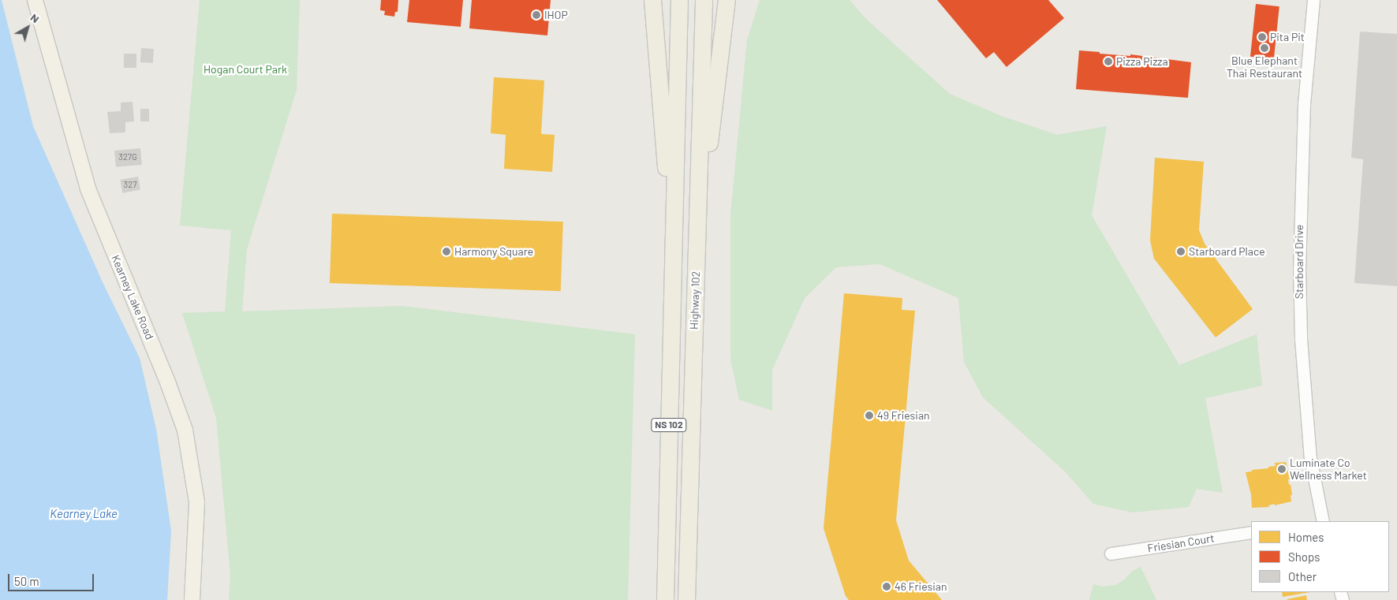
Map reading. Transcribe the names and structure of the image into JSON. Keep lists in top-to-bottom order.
{
  "streets": {
    "highway": ["Highway 102", "NS 102"],
    "main road": ["Kearney Lake Road"],
    "street": ["Starboard Drive", "Friesian Court"]
  },
  "water": ["Kearney Lake"],
  "parks": ["Hogan Court Park"],
  "places": [
    "IHOP",
    "Pita Pit",
    "Blue Elephant Thai Restaurant",
    "Pizza Pizza",
    "Harmony Square",
    "Starboard Place",
    "49 Friesian",
    "Luminate Co Wellness Market",
    "46 Friesian"
  ],
  "house_numbers": ["327G", "327"],
  "legend": ["Homes", "Shops", "Other"],
  "scale_bar": "50 m",
  "north": "top right"
}
